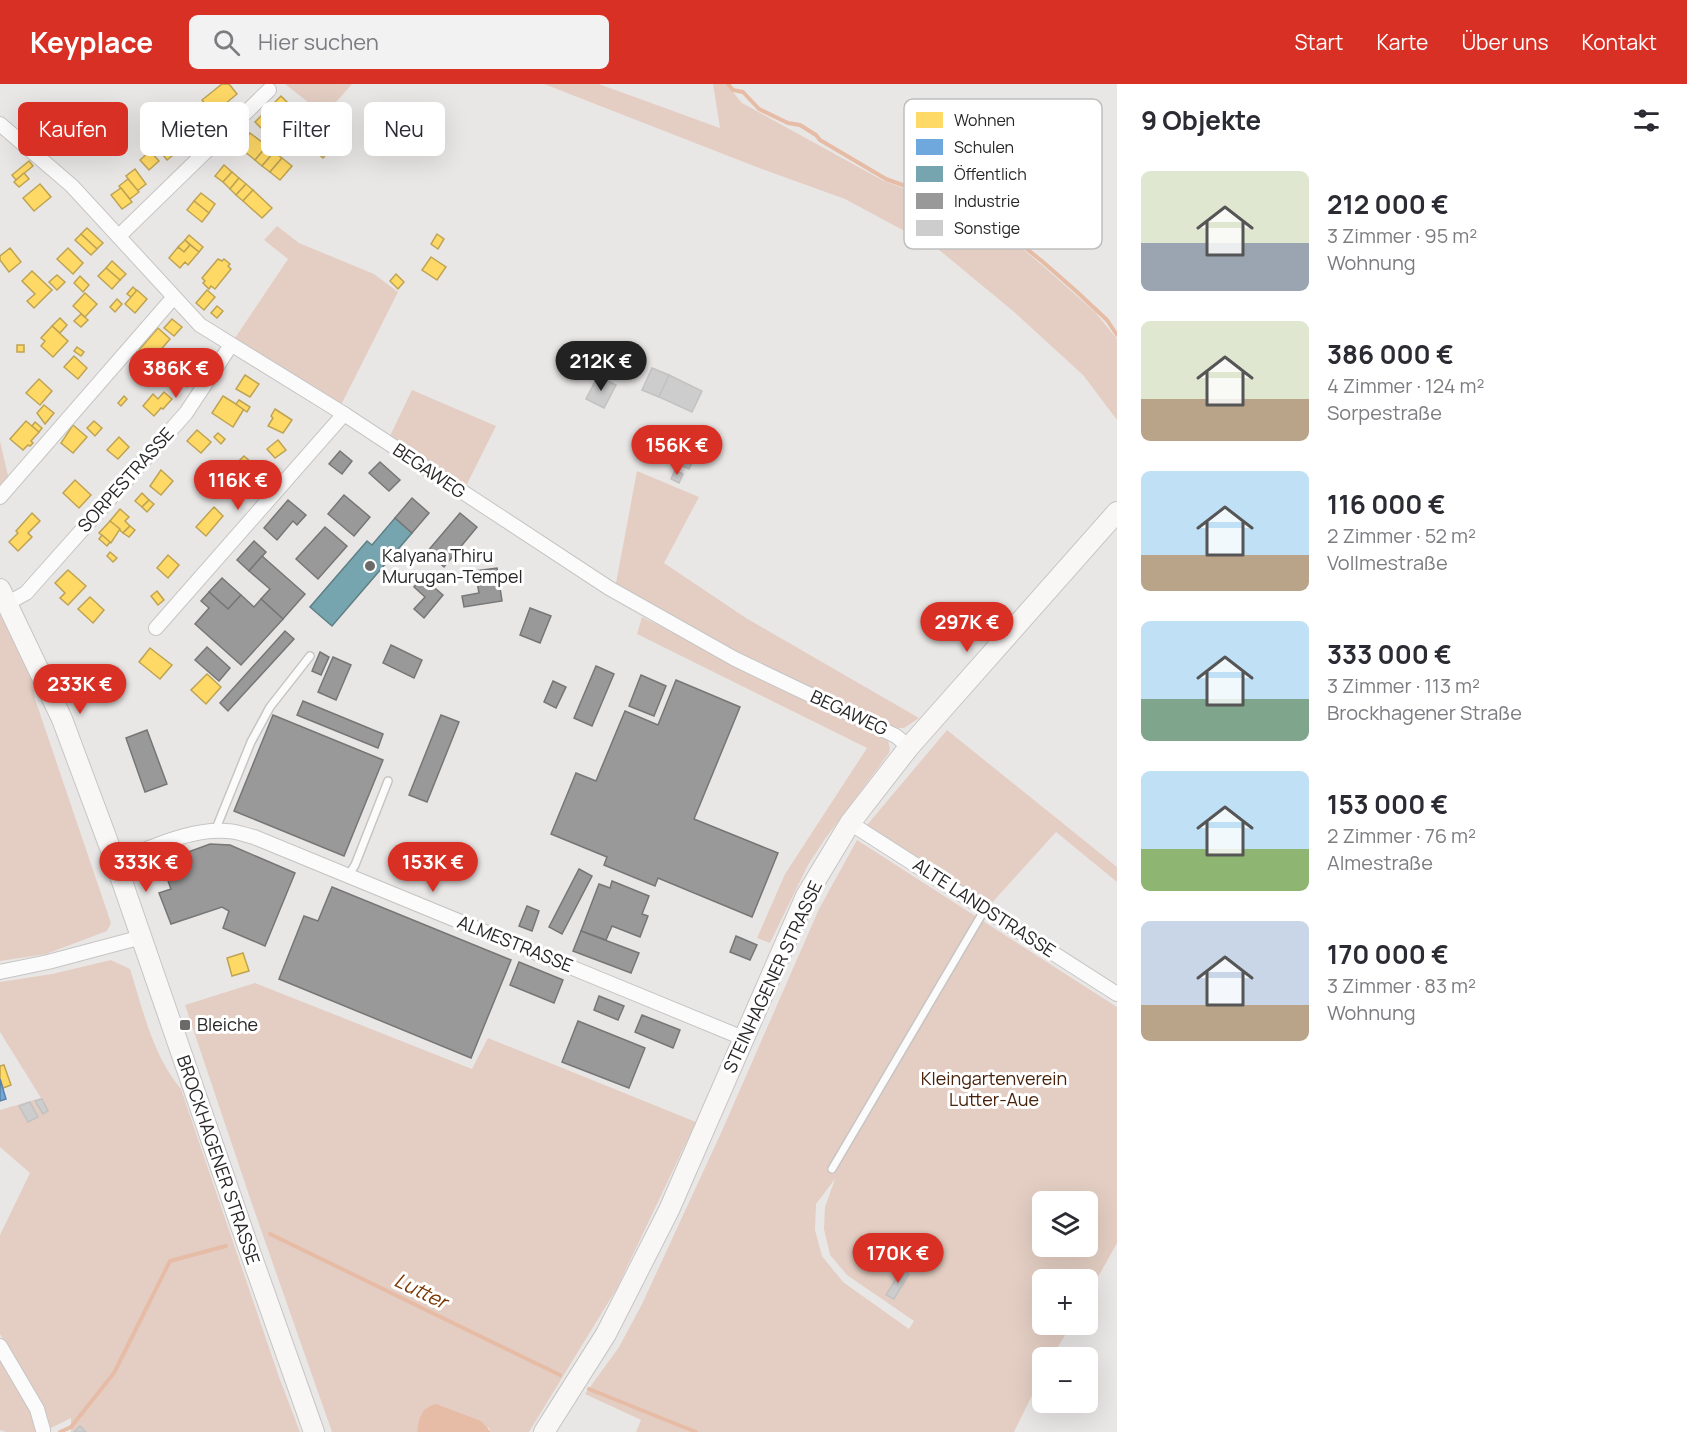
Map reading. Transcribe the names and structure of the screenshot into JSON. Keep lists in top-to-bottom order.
{
  "streets": {
    "main road": ["STEINHAGENER STRASSE", "BROCKHAGENER STRASSE"],
    "street": [
      "BEGAWEG",
      "SORPESTRASSE",
      "ALTE LANDSTRASSE",
      "ALMESTRASSE"
    ]
  },
  "crossings": [
    ["BEGAWEG", "SORPESTRASSE"],
    ["BEGAWEG", "STEINHAGENER STRASSE"],
    ["SORPESTRASSE", "BROCKHAGENER STRASSE"],
    ["ALTE LANDSTRASSE", "STEINHAGENER STRASSE"],
    ["ALMESTRASSE", "STEINHAGENER STRASSE"],
    ["ALMESTRASSE", "BROCKHAGENER STRASSE"]
  ],
  "water": ["Lutter"],
  "parks": ["Kleingartenverein Lutter-Aue"],
  "places": {
    "other": ["Kalyana Thiru Murugan-Tempel"],
    "transit": ["Bleiche"]
  },
  "legend": [
    "Wohnen",
    "Schulen",
    "Öffentlich",
    "Industrie",
    "Sonstige"
  ],
  "page": {
    "header": "Keyplace",
    "search": "Hier suchen",
    "nav": [
      "Start",
      "Karte",
      "Über uns",
      "Kontakt"
    ],
    "heading": "9 Objekte",
    "chip": [
      "Kaufen",
      "Mieten",
      "Filter",
      "Neu"
    ],
    "list": [
      {
        "name": "212 000 €",
        "note": "3 Zimmer · 95 m² · Wohnung"
      },
      {
        "name": "386 000 €",
        "note": "4 Zimmer · 124 m² · Sorpestraße"
      },
      {
        "name": "116 000 €",
        "note": "2 Zimmer · 52 m² · Vollmestraße"
      },
      {
        "name": "333 000 €",
        "note": "3 Zimmer · 113 m² · Brockhagener Straße"
      },
      {
        "name": "153 000 €",
        "note": "2 Zimmer · 76 m² · Almestraße"
      },
      {
        "name": "170 000 €",
        "note": "3 Zimmer · 83 m² · Wohnung"
      }
    ],
    "price": [
      "212K €",
      "386K €",
      "156K €",
      "116K €",
      "297K €",
      "233K €",
      "333K €",
      "153K €",
      "170K €"
    ],
    "map_buttons": ["+", "−"]
  }
}
